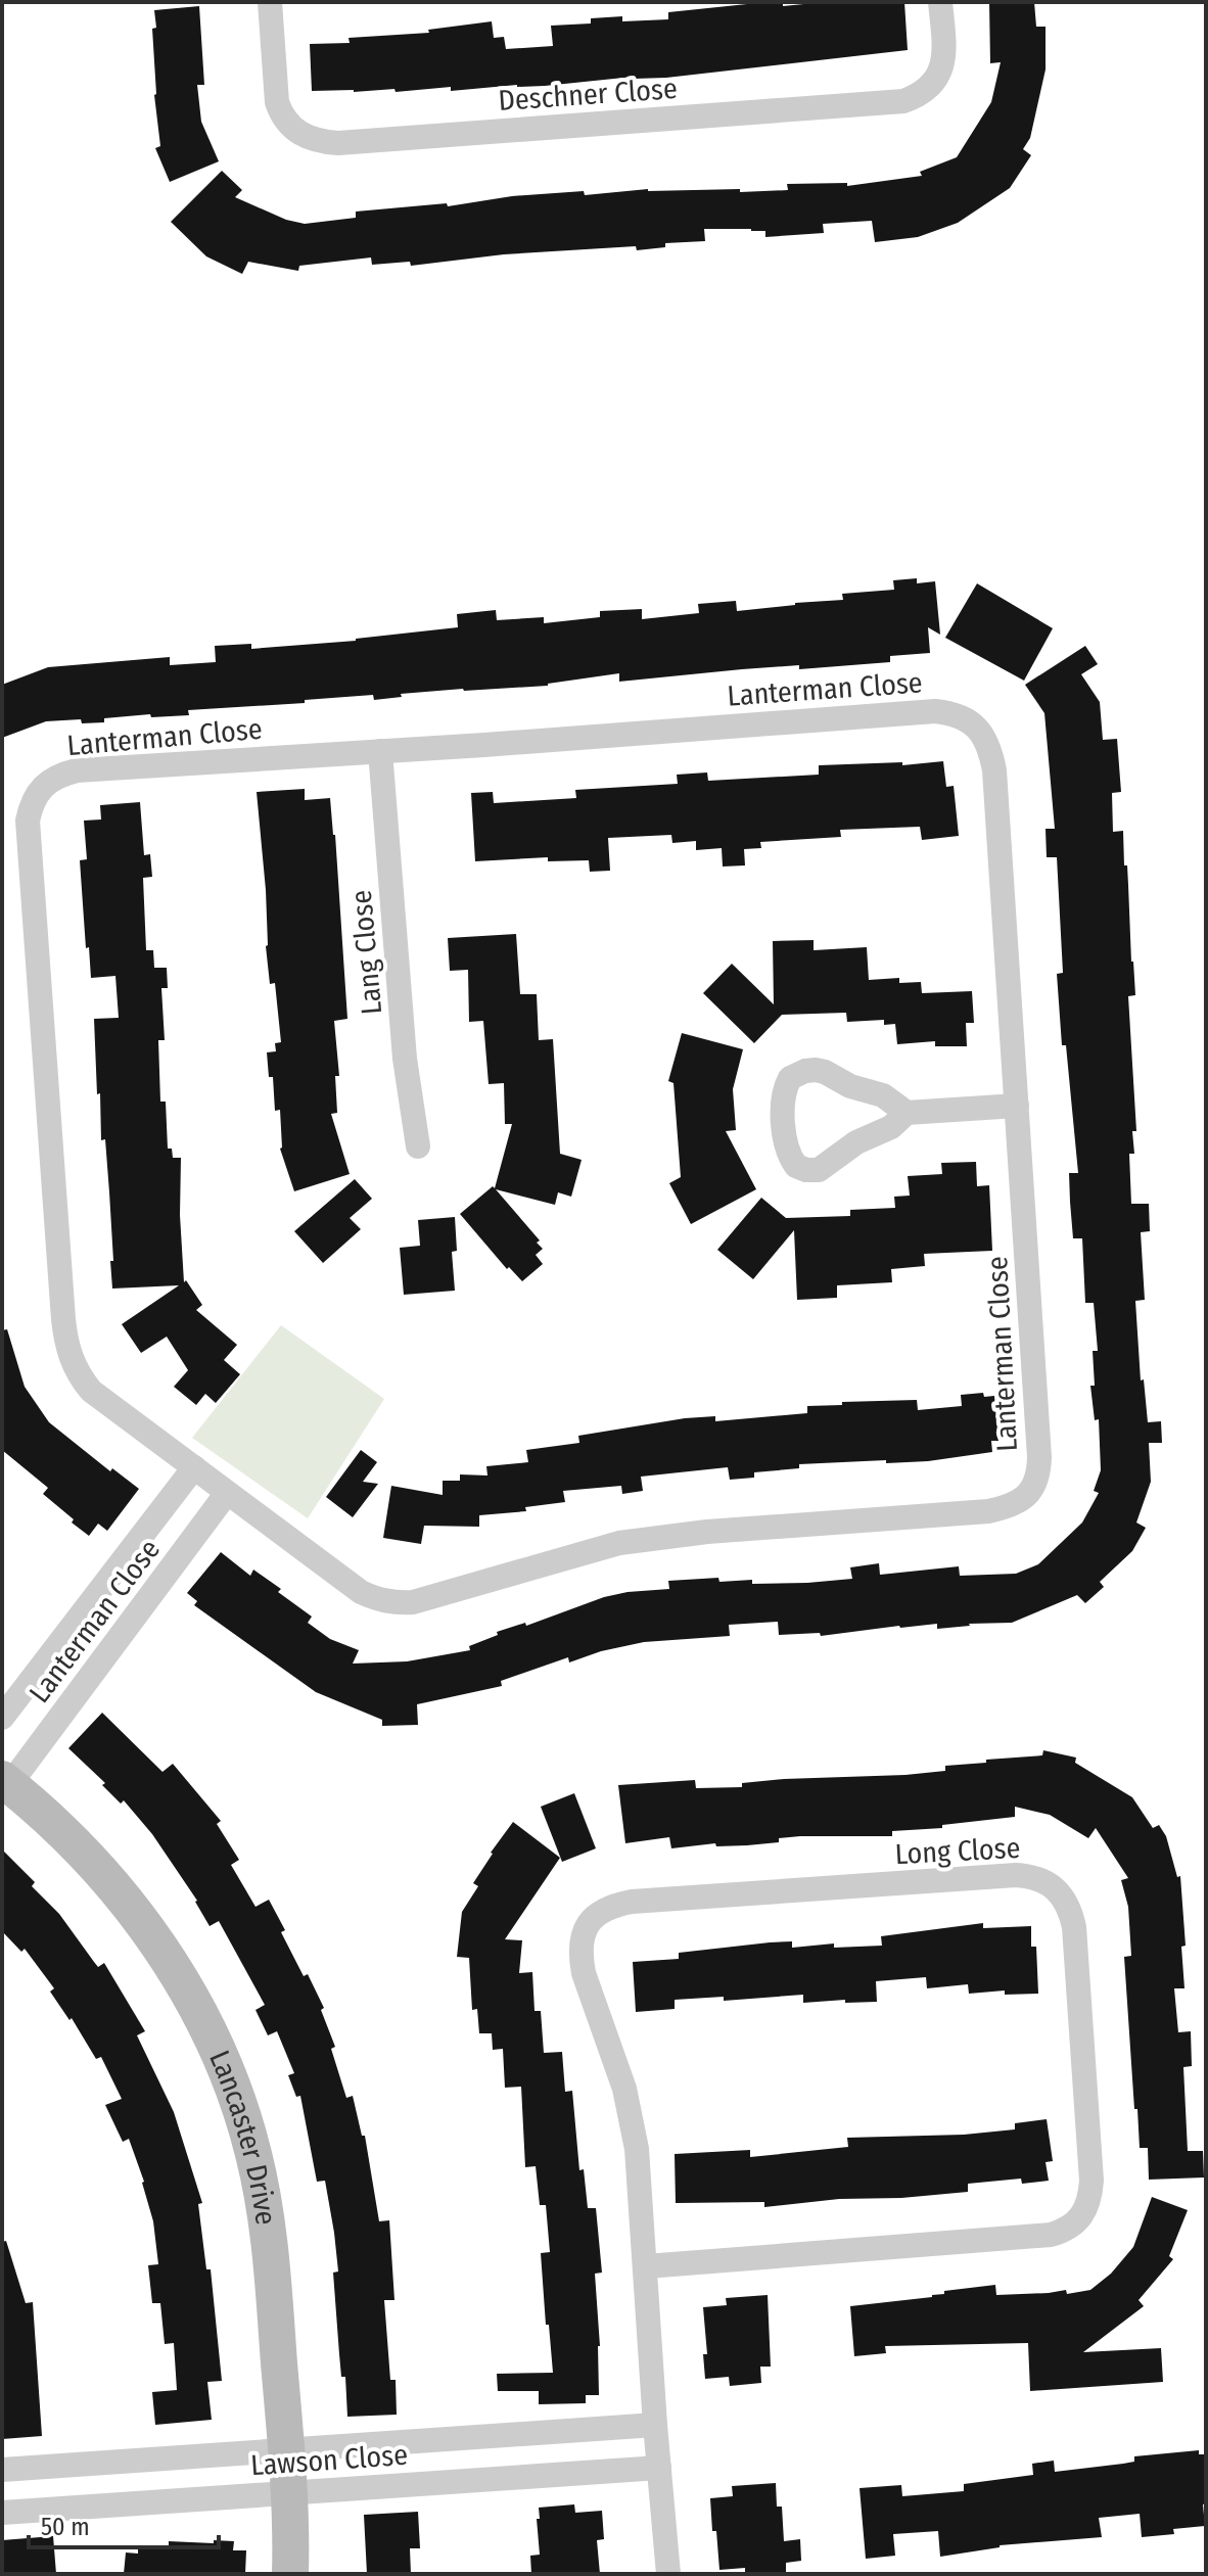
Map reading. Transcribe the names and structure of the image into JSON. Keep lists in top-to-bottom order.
{
  "streets": {
    "street": [
      "Deschner Close",
      "Lanterman Close",
      "Lang Close",
      "Long Close",
      "Lancaster Drive",
      "Lawson Close"
    ]
  },
  "crossings": [
    ["Lanterman Close", "Lang Close"],
    ["Lanterman Close", "Lancaster Drive"],
    ["Long Close", "Lawson Close"],
    ["Lancaster Drive", "Lawson Close"]
  ],
  "scale_bar": "50 m"
}
